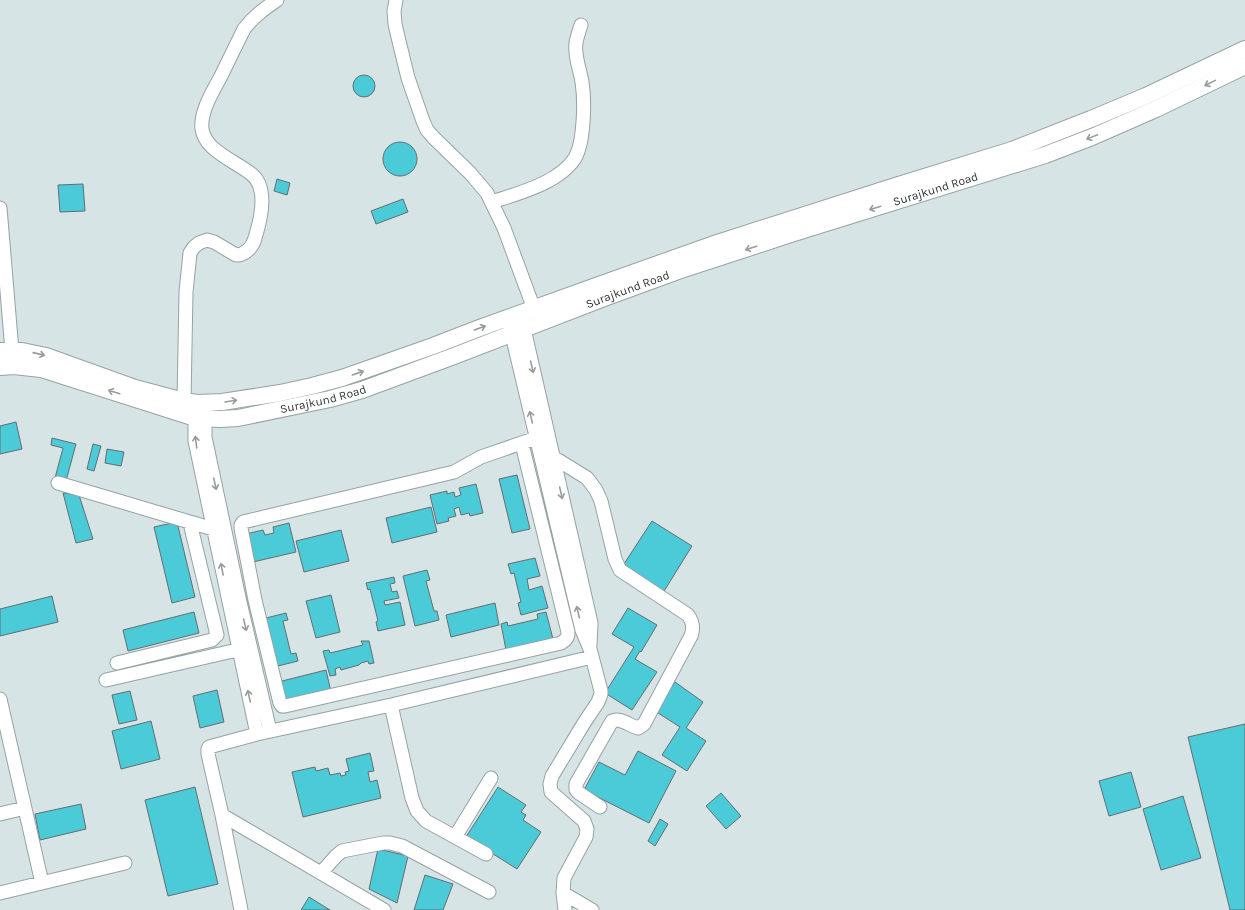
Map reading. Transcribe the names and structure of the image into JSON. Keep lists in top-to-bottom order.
{
  "streets": {
    "main road": ["Surajkund Road"]
  }
}
